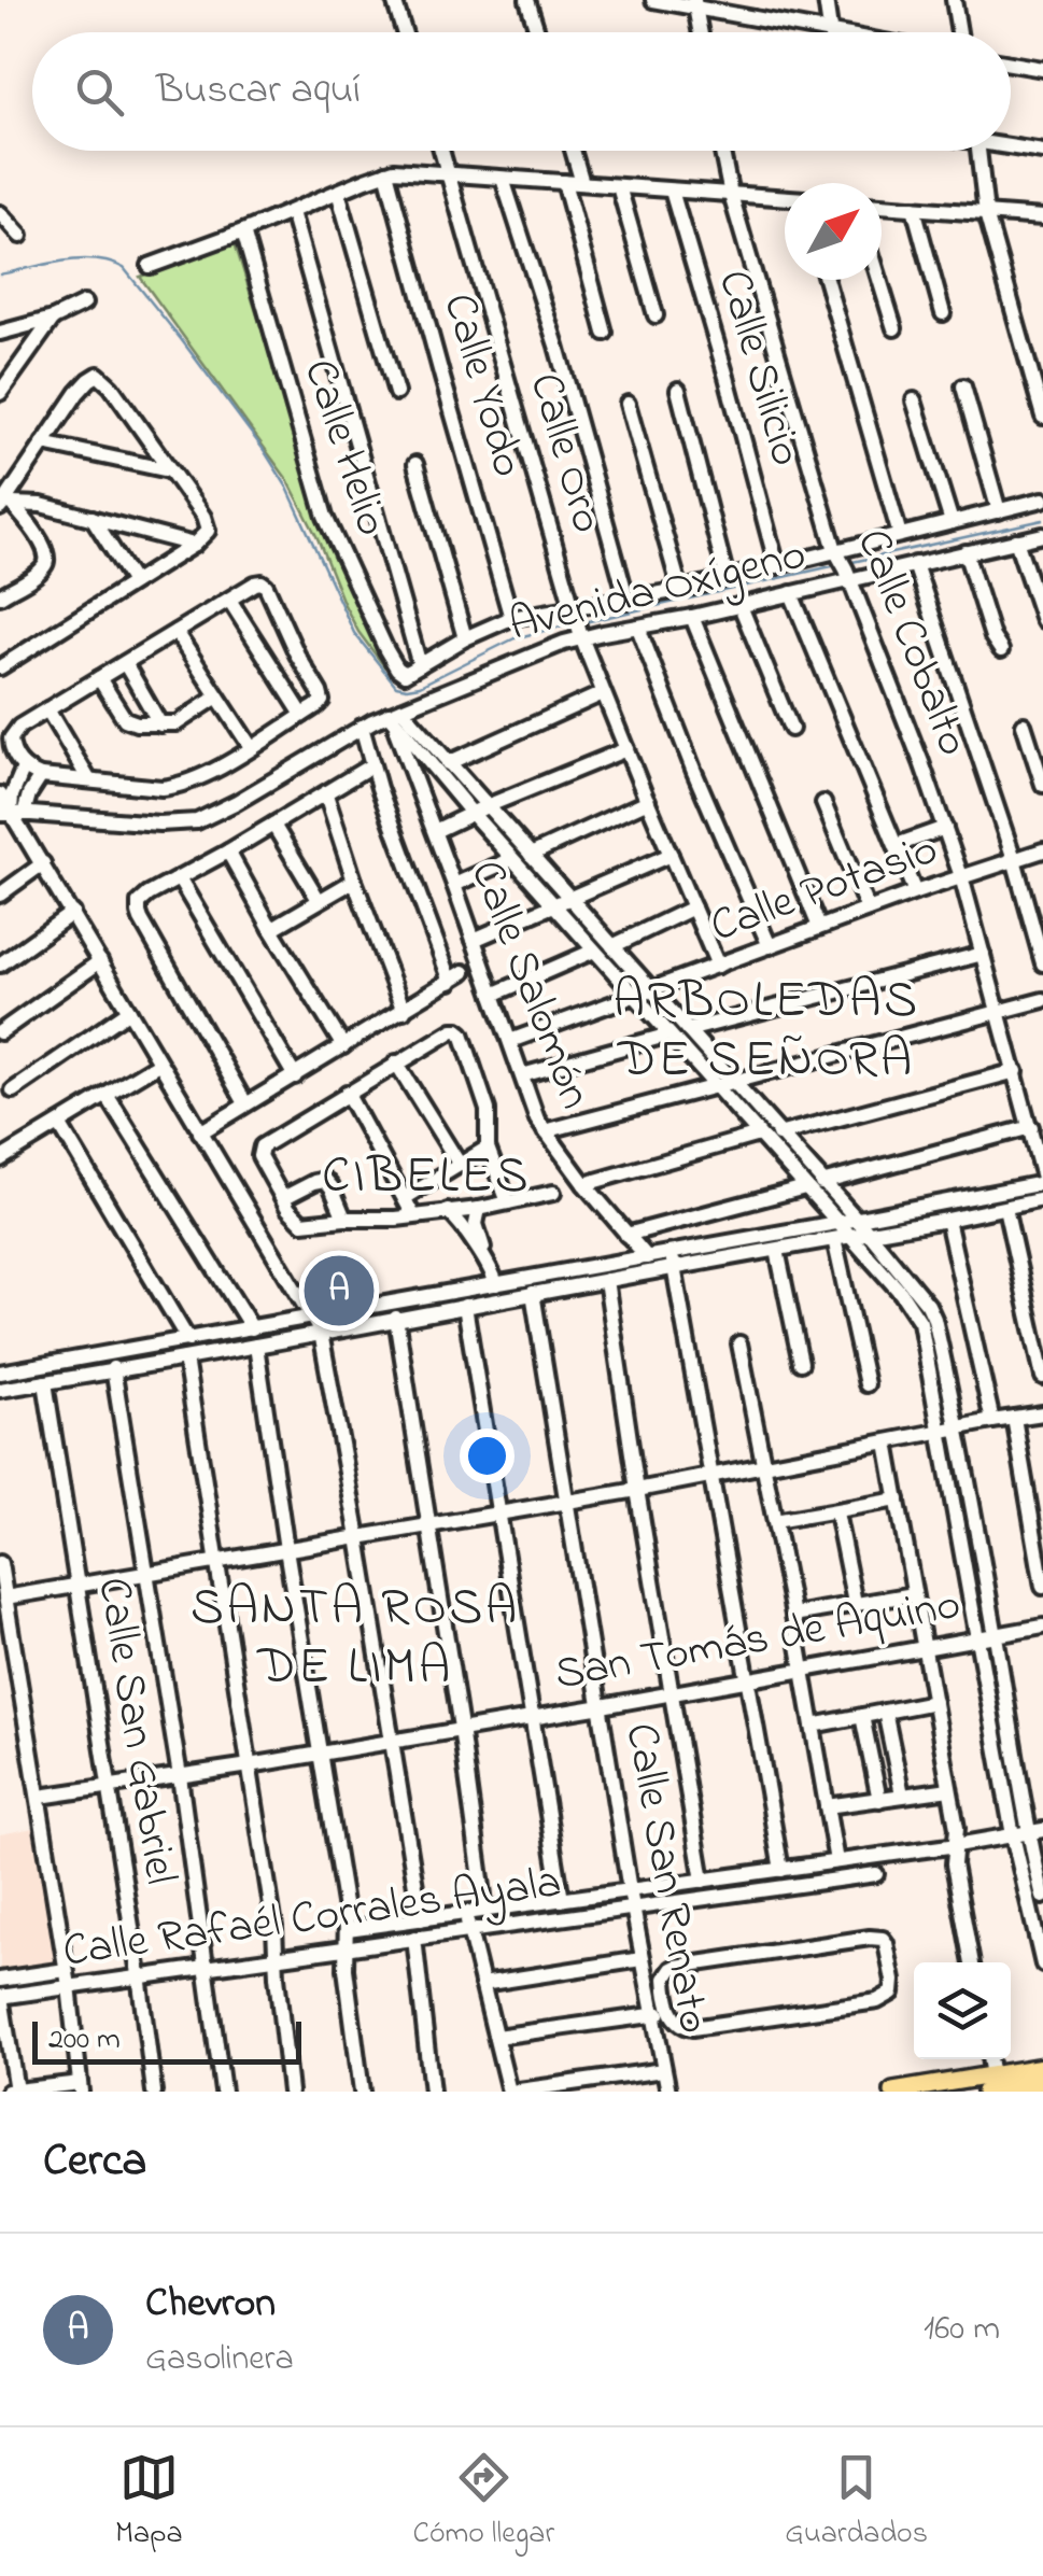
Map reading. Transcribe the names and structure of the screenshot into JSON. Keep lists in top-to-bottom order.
{
  "streets": {
    "street": [
      "Calle Silicio",
      "Calle Yodo",
      "Calle Helio",
      "Calle Oro",
      "Avenida Oxígeno",
      "Calle Cobalto",
      "Calle Potasio",
      "Calle Salomón",
      "San Tomás de Aquino",
      "Calle San Gabriel",
      "Calle San Renato",
      "Calle Rafaél Corrales Ayala"
    ]
  },
  "crossings": [
    ["Calle Silicio", "Avenida Oxígeno"],
    ["Calle Yodo", "Avenida Oxígeno"],
    ["Calle Helio", "Avenida Oxígeno"],
    ["Calle Oro", "Avenida Oxígeno"],
    ["Calle Oro", "Calle Potasio"],
    ["Avenida Oxígeno", "Calle Cobalto"],
    ["Avenida Oxígeno", "Calle Salomón"],
    ["Calle Cobalto", "Calle Potasio"],
    ["Calle Potasio", "Calle Salomón"],
    ["San Tomás de Aquino", "Calle San Gabriel"],
    ["San Tomás de Aquino", "Calle San Renato"],
    ["Calle San Gabriel", "Calle Rafaél Corrales Ayala"],
    ["Calle San Renato", "Calle Rafaél Corrales Ayala"]
  ],
  "districts": ["ARBOLEDAS DE SEÑORA", "CIBELES", "SANTA ROSA DE LIMA"],
  "scale_bar": "200 m",
  "north": "top right",
  "page": {
    "search": "Buscar aquí",
    "pins": "A",
    "scale": "200 m",
    "heading": "Cerca",
    "list": [
      {
        "mark": "A",
        "name": "Chevron",
        "note": "Gasolinera",
        "value": "160 m"
      }
    ],
    "nav": ["Mapa", "Cómo llegar", "Guardados"]
  }
}
